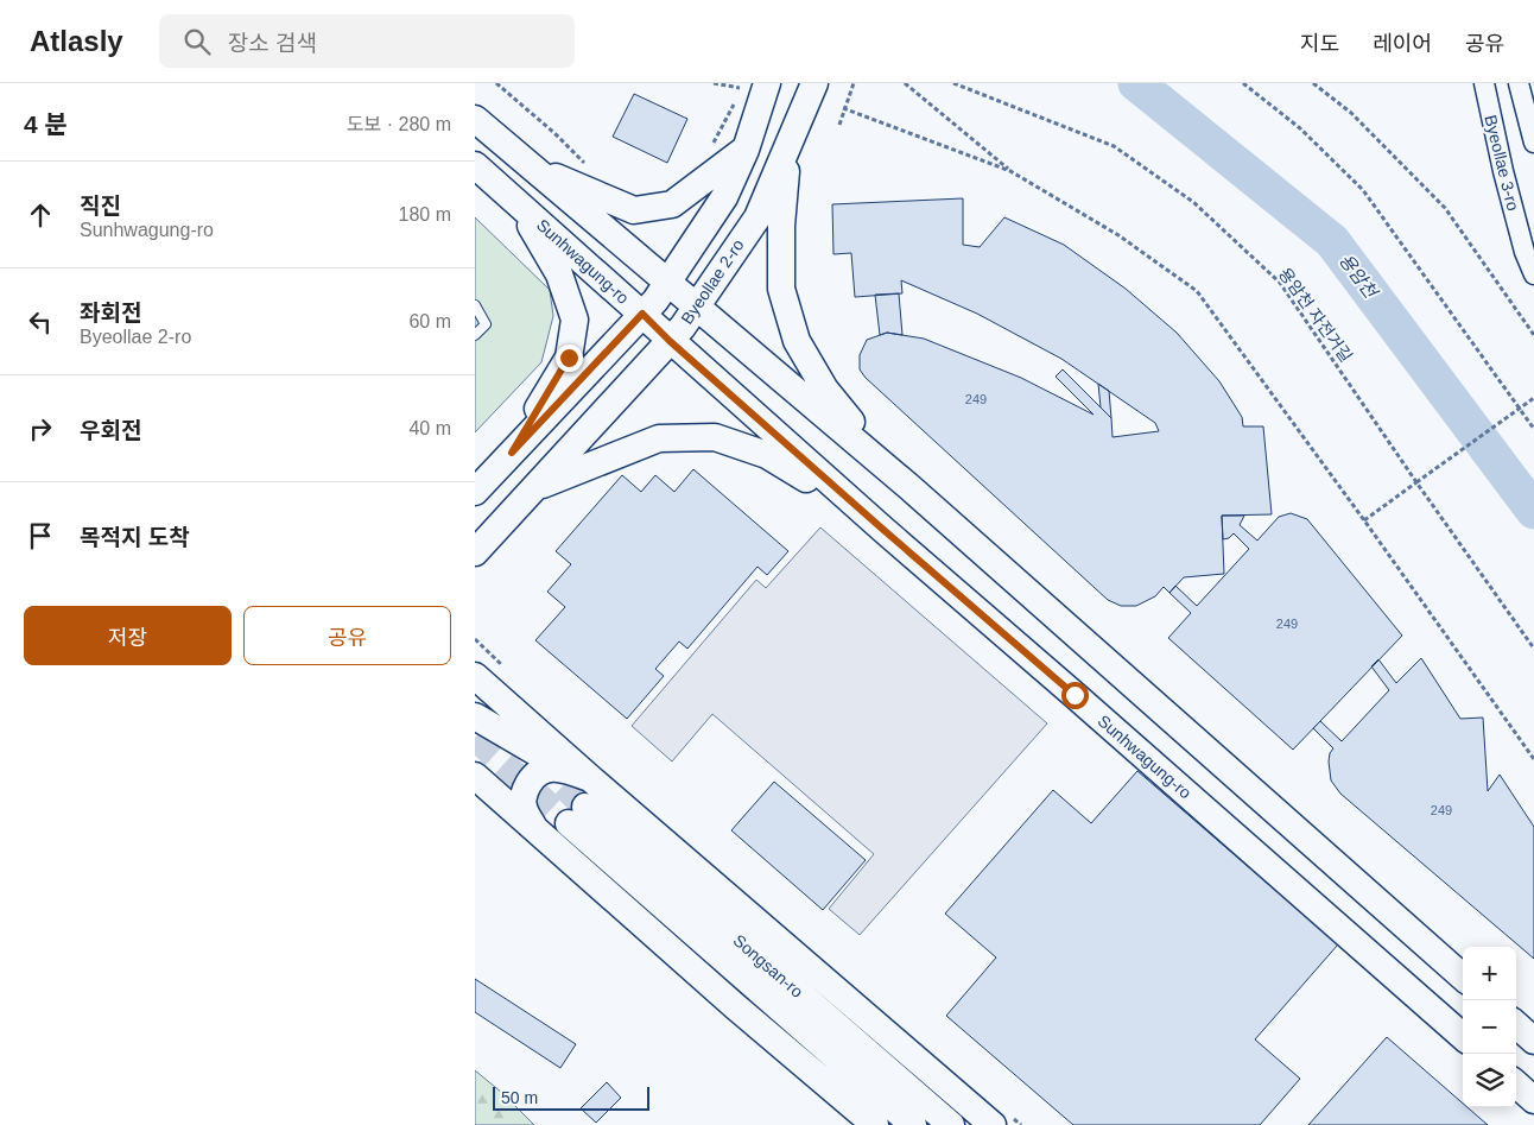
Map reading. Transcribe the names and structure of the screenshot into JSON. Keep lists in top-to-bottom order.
{
  "streets": {
    "street": [
      "Byeollae 3-ro",
      "Sunhwagung-ro",
      "Byeollae 2-ro",
      "Songsan-ro"
    ],
    "path": ["용암천 자전거길"]
  },
  "crossings": [
    ["Sunhwagung-ro", "Byeollae 2-ro"]
  ],
  "water": ["용암천"],
  "house_numbers": ["249", "249", "249"],
  "scale_bar": "50 m",
  "page": {
    "header": "Atlasly",
    "search": "장소 검색",
    "nav": ["지도", "레이어", "공유"],
    "heading": ["4 분", "도보 · 280 m"],
    "list": [
      ["직진", "Sunhwagung-ro", "180 m"],
      ["좌회전", "Byeollae 2-ro", "60 m"],
      ["우회전", "40 m"],
      "목적지 도착"
    ],
    "buttons": ["저장", "공유"],
    "map_buttons": ["+", "−"],
    "scale": "50 m"
  }
}
